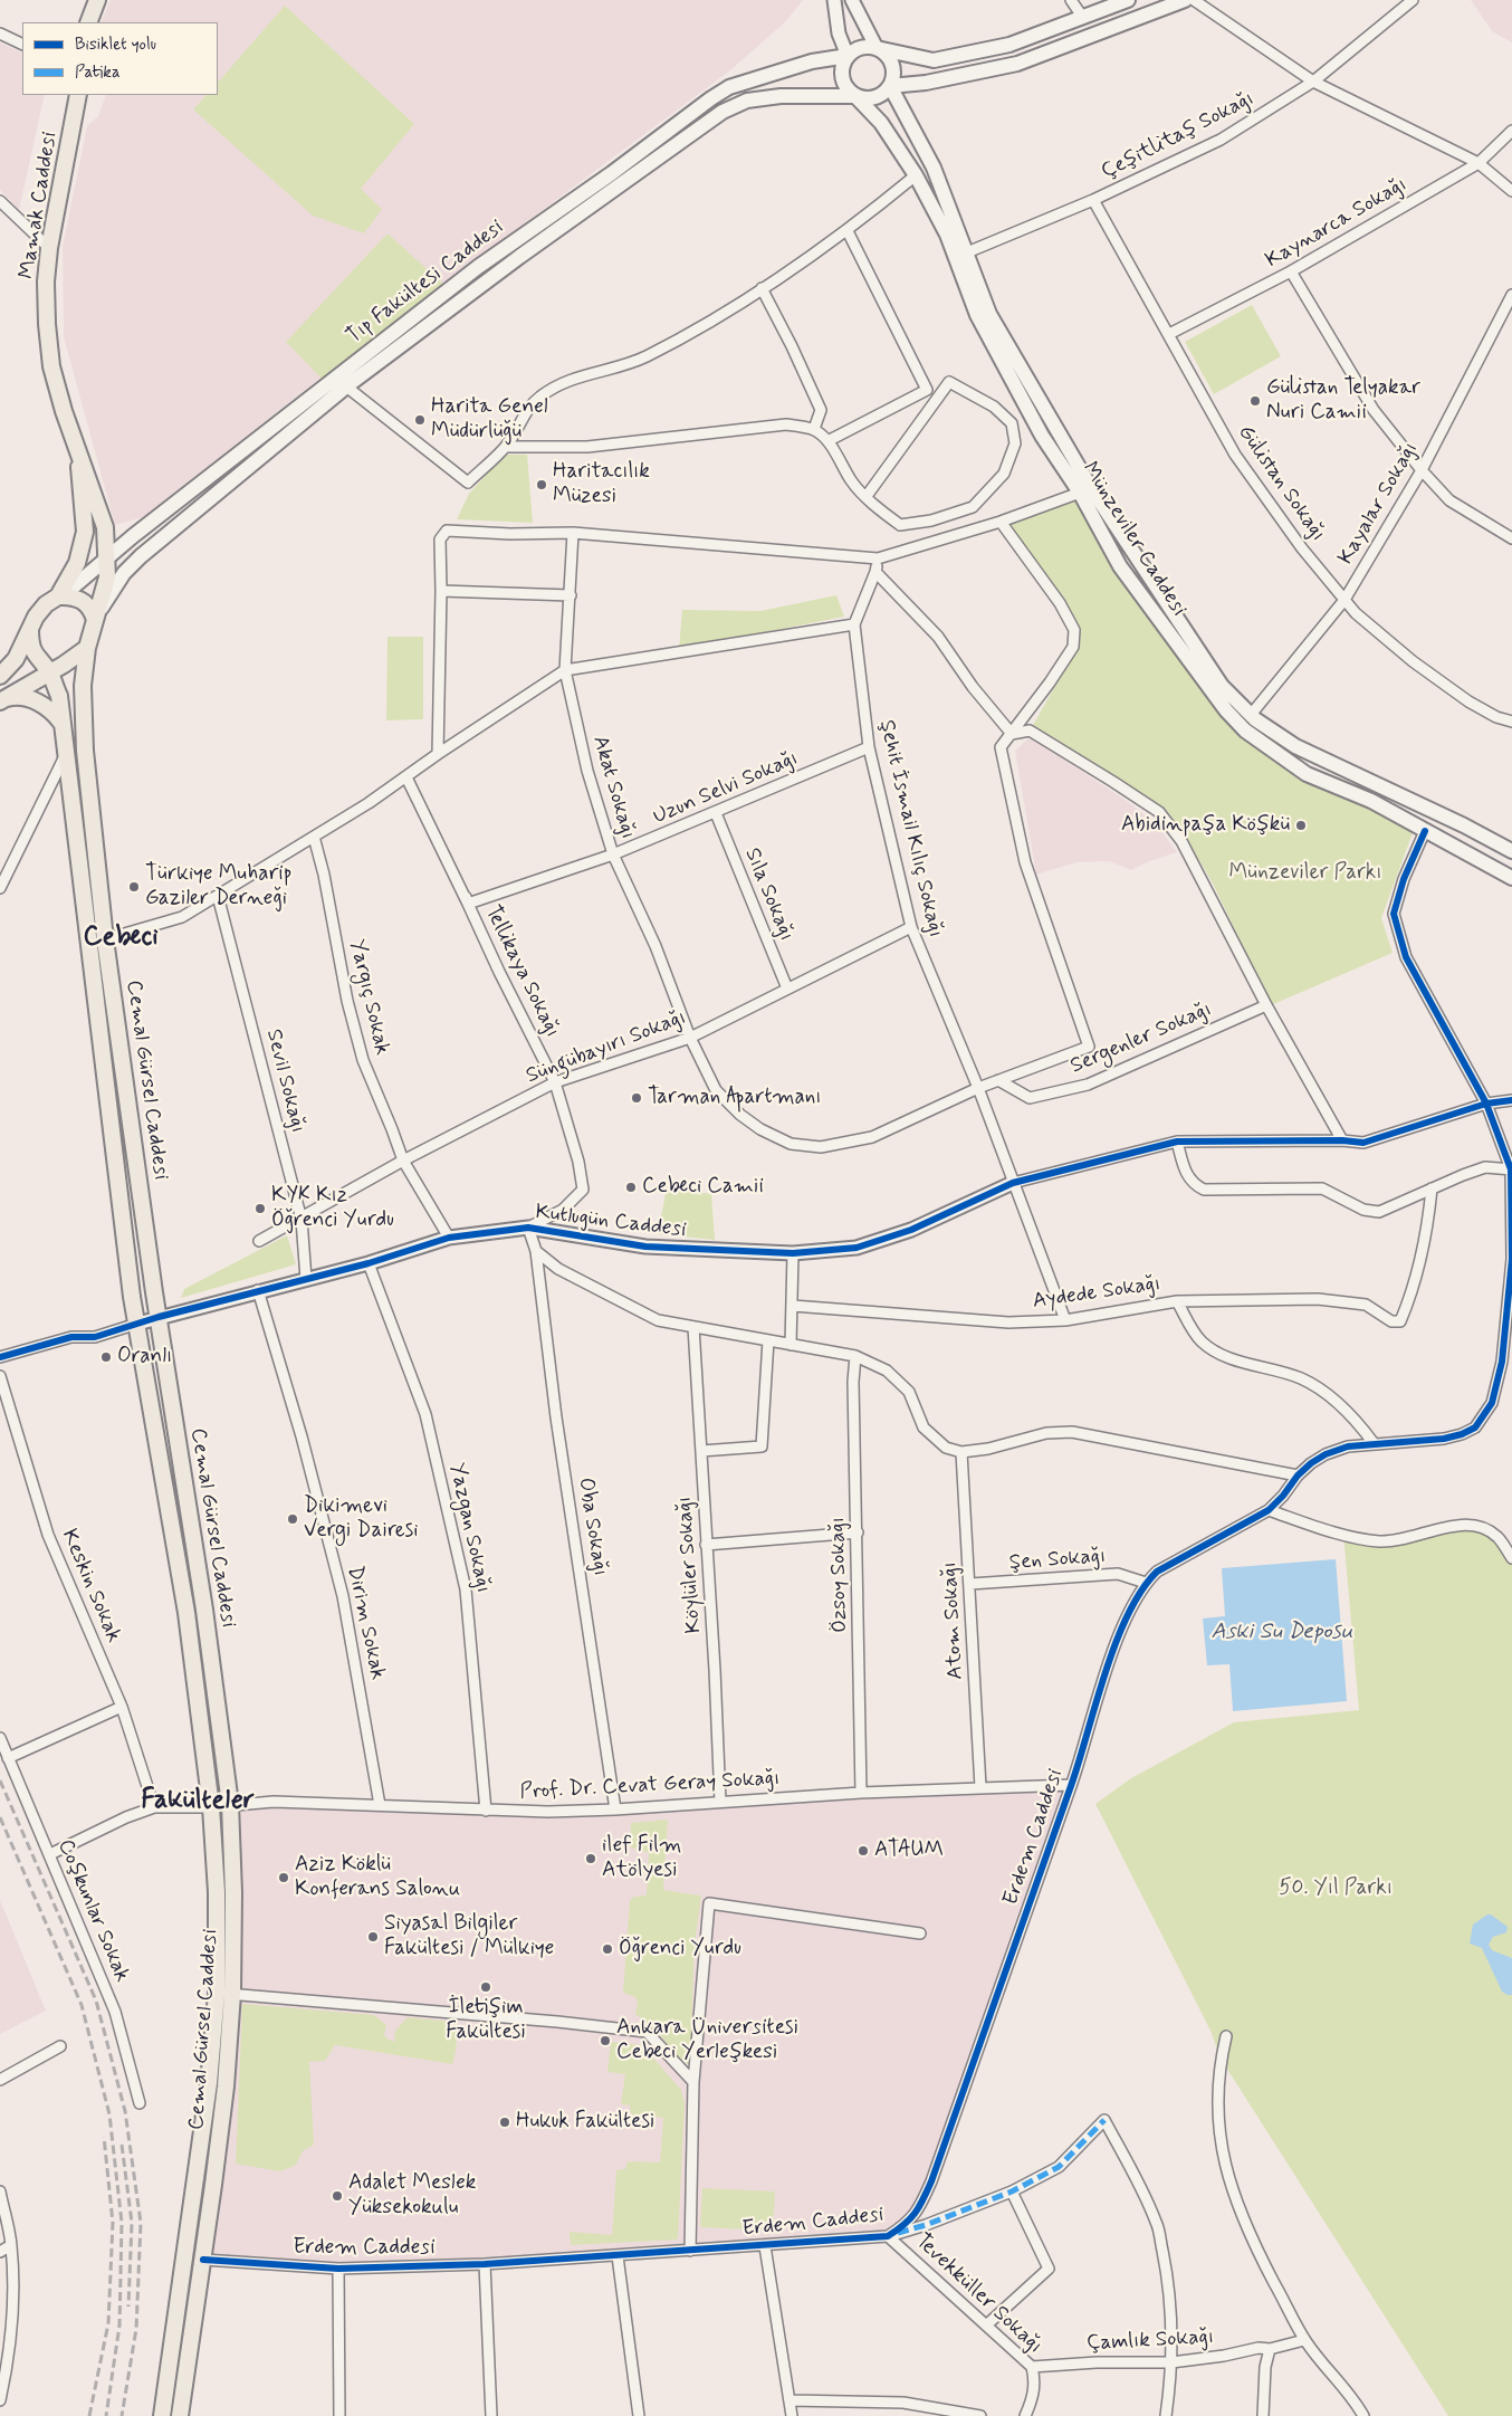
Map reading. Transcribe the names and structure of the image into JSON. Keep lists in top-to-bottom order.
{
  "streets": {
    "main road": [
      "Mamak Caddesi",
      "Tıp Fakültesi Caddesi",
      "Münzeviler Caddesi",
      "Cemal Gürsel Caddesi"
    ],
    "street": [
      "Çeşitlitaş Sokağı",
      "Kaynarca Sokağı",
      "Gülistan Sokağı",
      "Kayalar Sokağı",
      "Akat Sokağı",
      "Uzun Selvi Sokağı",
      "Şehit İsmail Kılıç Sokağı",
      "Sıla Sokağı",
      "Tellikaya Sokağı",
      "Yargıç Sokak",
      "Sergenler Sokağı",
      "Süngübayırı Sokağı",
      "Sevil Sokağı",
      "Kutlugün Caddesi",
      "Aydede Sokağı",
      "Oba Sokağı",
      "Yazgan Sokağı",
      "Şen Sokağı",
      "Köylüler Sokağı",
      "Özsoy Sokağı",
      "Keskin Sokak",
      "Atom Sokağı",
      "Dirim Sokak",
      "Prof. Dr. Cevat Geray Sokağı",
      "Erdem Caddesi",
      "Coşkunlar Sokak",
      "Tevekküller Sokağı",
      "Çamlık Sokağı"
    ]
  },
  "crossings": [
    ["Çeşitlitaş Sokağı", "Gülistan Sokağı"],
    ["Çeşitlitaş Sokağı", "Münzeviler Caddesi"],
    ["Mamak Caddesi", "Tıp Fakültesi Caddesi"],
    ["Mamak Caddesi", "Cemal Gürsel Caddesi"],
    ["Kaynarca Sokağı", "Gülistan Sokağı"],
    ["Tıp Fakültesi Caddesi", "Münzeviler Caddesi"],
    ["Tıp Fakültesi Caddesi", "Cemal Gürsel Caddesi"],
    ["Gülistan Sokağı", "Kayalar Sokağı"],
    ["Kayalar Sokağı", "Münzeviler Caddesi"],
    ["Akat Sokağı", "Uzun Selvi Sokağı"],
    ["Akat Sokağı", "Şehit İsmail Kılıç Sokağı"],
    ["Akat Sokağı", "Süngübayırı Sokağı"],
    ["Uzun Selvi Sokağı", "Şehit İsmail Kılıç Sokağı"],
    ["Uzun Selvi Sokağı", "Sıla Sokağı"],
    ["Uzun Selvi Sokağı", "Tellikaya Sokağı"],
    ["Şehit İsmail Kılıç Sokağı", "Süngübayırı Sokağı"],
    ["Şehit İsmail Kılıç Sokağı", "Kutlugün Caddesi"],
    ["Şehit İsmail Kılıç Sokağı", "Aydede Sokağı"],
    ["Sıla Sokağı", "Süngübayırı Sokağı"],
    ["Tellikaya Sokağı", "Süngübayırı Sokağı"],
    ["Tellikaya Sokağı", "Kutlugün Caddesi"],
    ["Tellikaya Sokağı", "Oba Sokağı"],
    ["Yargıç Sokak", "Süngübayırı Sokağı"],
    ["Yargıç Sokak", "Kutlugün Caddesi"],
    ["Süngübayırı Sokağı", "Sevil Sokağı"],
    ["Cemal Gürsel Caddesi", "Kutlugün Caddesi"],
    ["Cemal Gürsel Caddesi", "Prof. Dr. Cevat Geray Sokağı"],
    ["Cemal Gürsel Caddesi", "Erdem Caddesi"],
    ["Sevil Sokağı", "Kutlugün Caddesi"],
    ["Kutlugün Caddesi", "Oba Sokağı"],
    ["Kutlugün Caddesi", "Yazgan Sokağı"],
    ["Kutlugün Caddesi", "Dirim Sokak"],
    ["Oba Sokağı", "Prof. Dr. Cevat Geray Sokağı"],
    ["Yazgan Sokağı", "Prof. Dr. Cevat Geray Sokağı"],
    ["Şen Sokağı", "Atom Sokağı"],
    ["Şen Sokağı", "Erdem Caddesi"],
    ["Köylüler Sokağı", "Prof. Dr. Cevat Geray Sokağı"],
    ["Özsoy Sokağı", "Prof. Dr. Cevat Geray Sokağı"],
    ["Keskin Sokak", "Prof. Dr. Cevat Geray Sokağı"],
    ["Atom Sokağı", "Prof. Dr. Cevat Geray Sokağı"],
    ["Dirim Sokak", "Prof. Dr. Cevat Geray Sokağı"],
    ["Prof. Dr. Cevat Geray Sokağı", "Erdem Caddesi"],
    ["Prof. Dr. Cevat Geray Sokağı", "Coşkunlar Sokak"],
    ["Erdem Caddesi", "Tevekküller Sokağı"],
    ["Tevekküller Sokağı", "Çamlık Sokağı"]
  ],
  "districts": ["Cebeci", "Fakülteler"],
  "water": ["Aski Su Deposu"],
  "parks": ["Münzeviler Parkı", "50. Yıl Parkı"],
  "places": [
    "Gülistan Telyakar Nuri Camii",
    "Harita Genel Müdürlüğü",
    "Haritacılık Müzesi",
    "Abidinpaşa Köşkü",
    "Türkiye Muharip Gaziler Derneği",
    "Tarman Apartmanı",
    "Cebeci Camii",
    "KYK Kız Öğrenci Yurdu",
    "Oranlı",
    "Dikimevi Vergi Dairesi",
    "ATAUM",
    "ilef Film Atölyesi",
    "Aziz Köklü Konferans Salonu",
    "Siyasal Bilgiler Fakültesi / Mülkiye",
    "Öğrenci Yurdu",
    "İletişim Fakültesi",
    "Ankara Üniversitesi Cebeci Yerleşkesi",
    "Hukuk Fakültesi",
    "Adalet Meslek Yüksekokulu"
  ],
  "legend": ["Bisiklet yolu", "Patika"]
}
